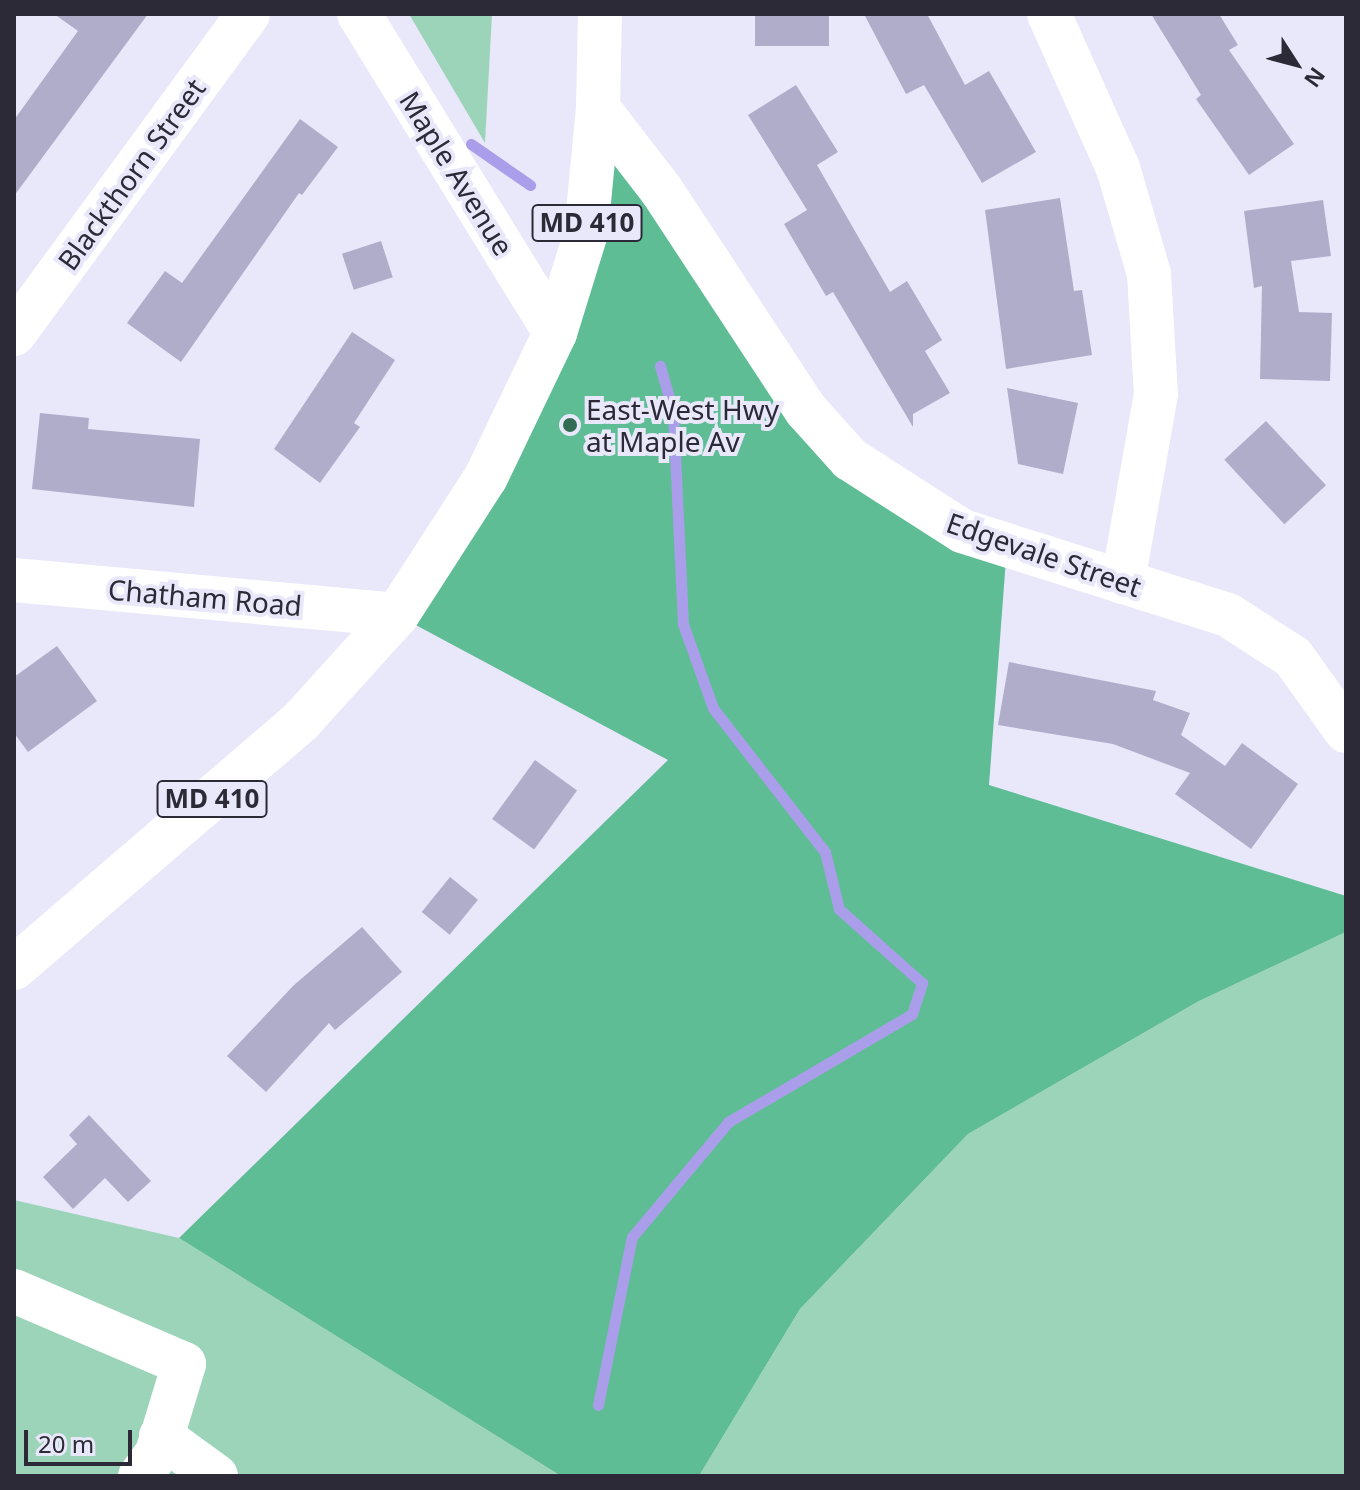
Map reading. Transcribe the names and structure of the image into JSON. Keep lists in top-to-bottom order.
{
  "streets": {
    "street": [
      "Maple Avenue",
      "Blackthorn Street",
      "MD 410",
      "Edgevale Street",
      "Chatham Road"
    ]
  },
  "crossings": [
    ["Maple Avenue", "MD 410"],
    ["MD 410", "Edgevale Street"],
    ["MD 410", "Chatham Road"]
  ],
  "places": ["East-West Hwy at Maple Av"],
  "scale_bar": "20 m",
  "north": "bottom right"
}
